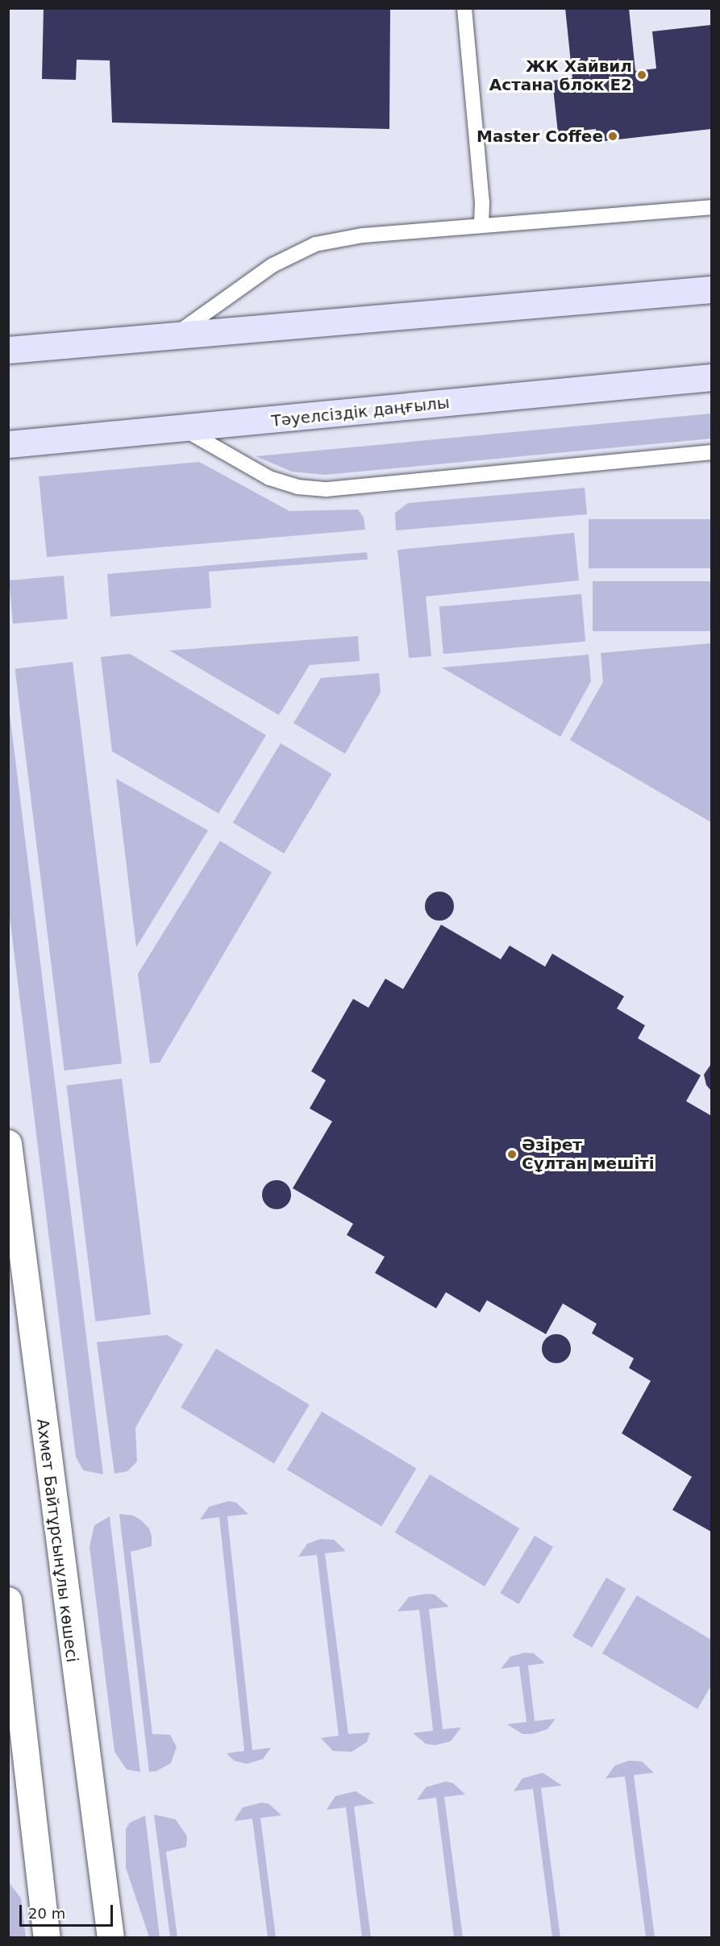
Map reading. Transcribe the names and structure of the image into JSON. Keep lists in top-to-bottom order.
{
  "streets": {
    "main road": ["Тәуелсіздік даңғылы"],
    "street": ["Ахмет Байтұрсынұлы көшесі"]
  },
  "places": ["ЖК Хайвил Астана блок E2", "Master Coffee", "Әзірет Сұлтан мешіті"],
  "scale_bar": "20 m"
}
